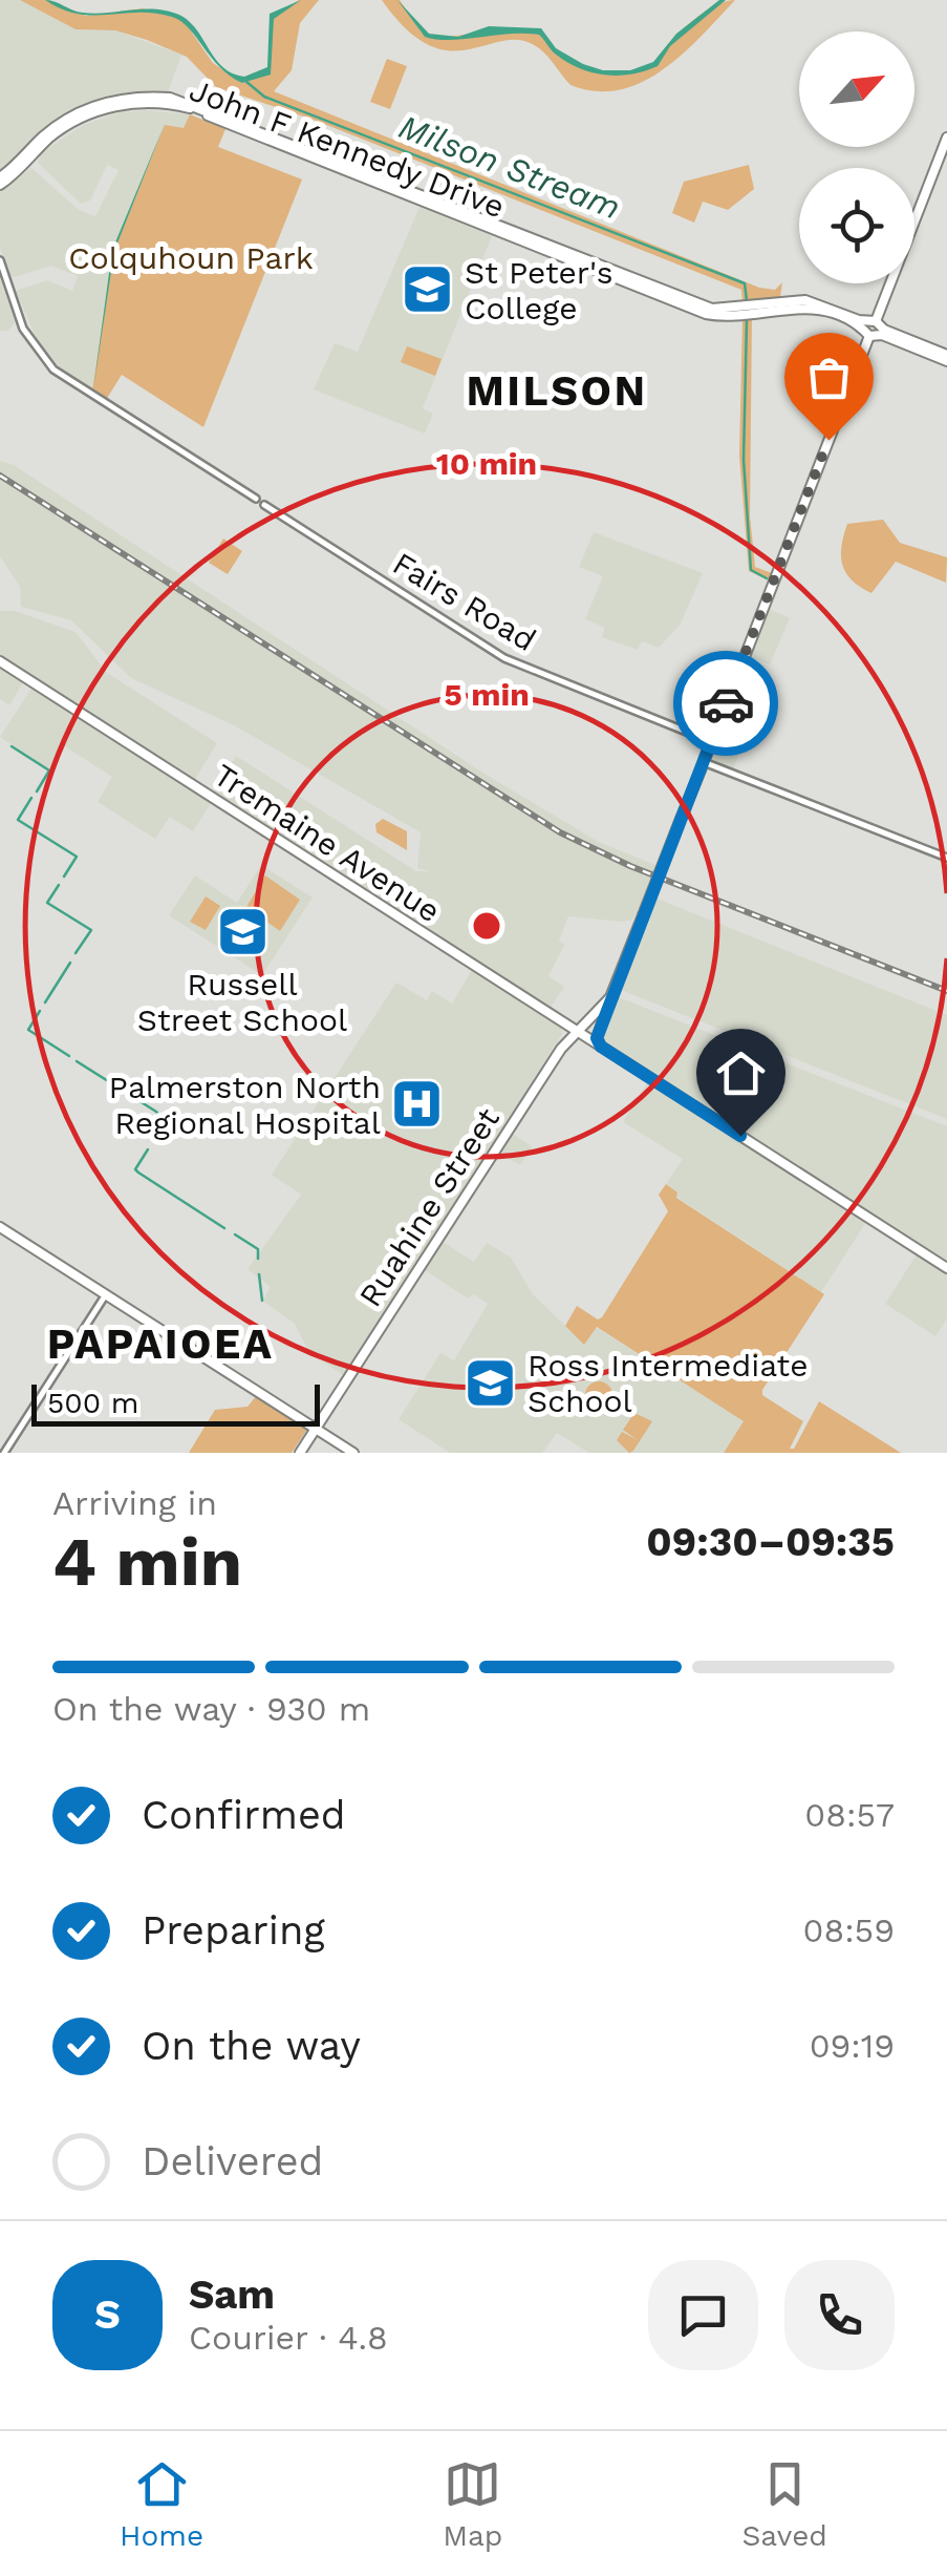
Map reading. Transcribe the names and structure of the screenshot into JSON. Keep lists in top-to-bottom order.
{
  "streets": {
    "main road": ["John F Kennedy Drive", "Tremaine Avenue", "Ruahine Street"],
    "street": ["Fairs Road"]
  },
  "crossings": [
    ["Tremaine Avenue", "Ruahine Street"]
  ],
  "districts": ["MILSON", "PAPAIOEA"],
  "water": ["Milson Stream"],
  "parks": ["Colquhoun Park"],
  "places": {
    "school or university": ["St Peter's College", "Russell Street School", "Ross Intermediate School"],
    "hospital": ["Palmerston North Regional Hospital"]
  },
  "scale_bar": "500 m",
  "north": "top right",
  "page": {
    "scale": "500 m",
    "heading": ["4 min", "Arriving in", "09:30–09:35"],
    "panel": ["Sam", "Courier · 4.8"],
    "bar": "On the way · 930 m",
    "list": [
      ["Confirmed", "08:57"],
      ["Preparing", "08:59"],
      ["On the way", "09:19"],
      "Delivered"
    ],
    "round": "S",
    "tabs": ["Home", "Map", "Saved"]
  },
  "rings": ["10 min", "5 min"]
}
